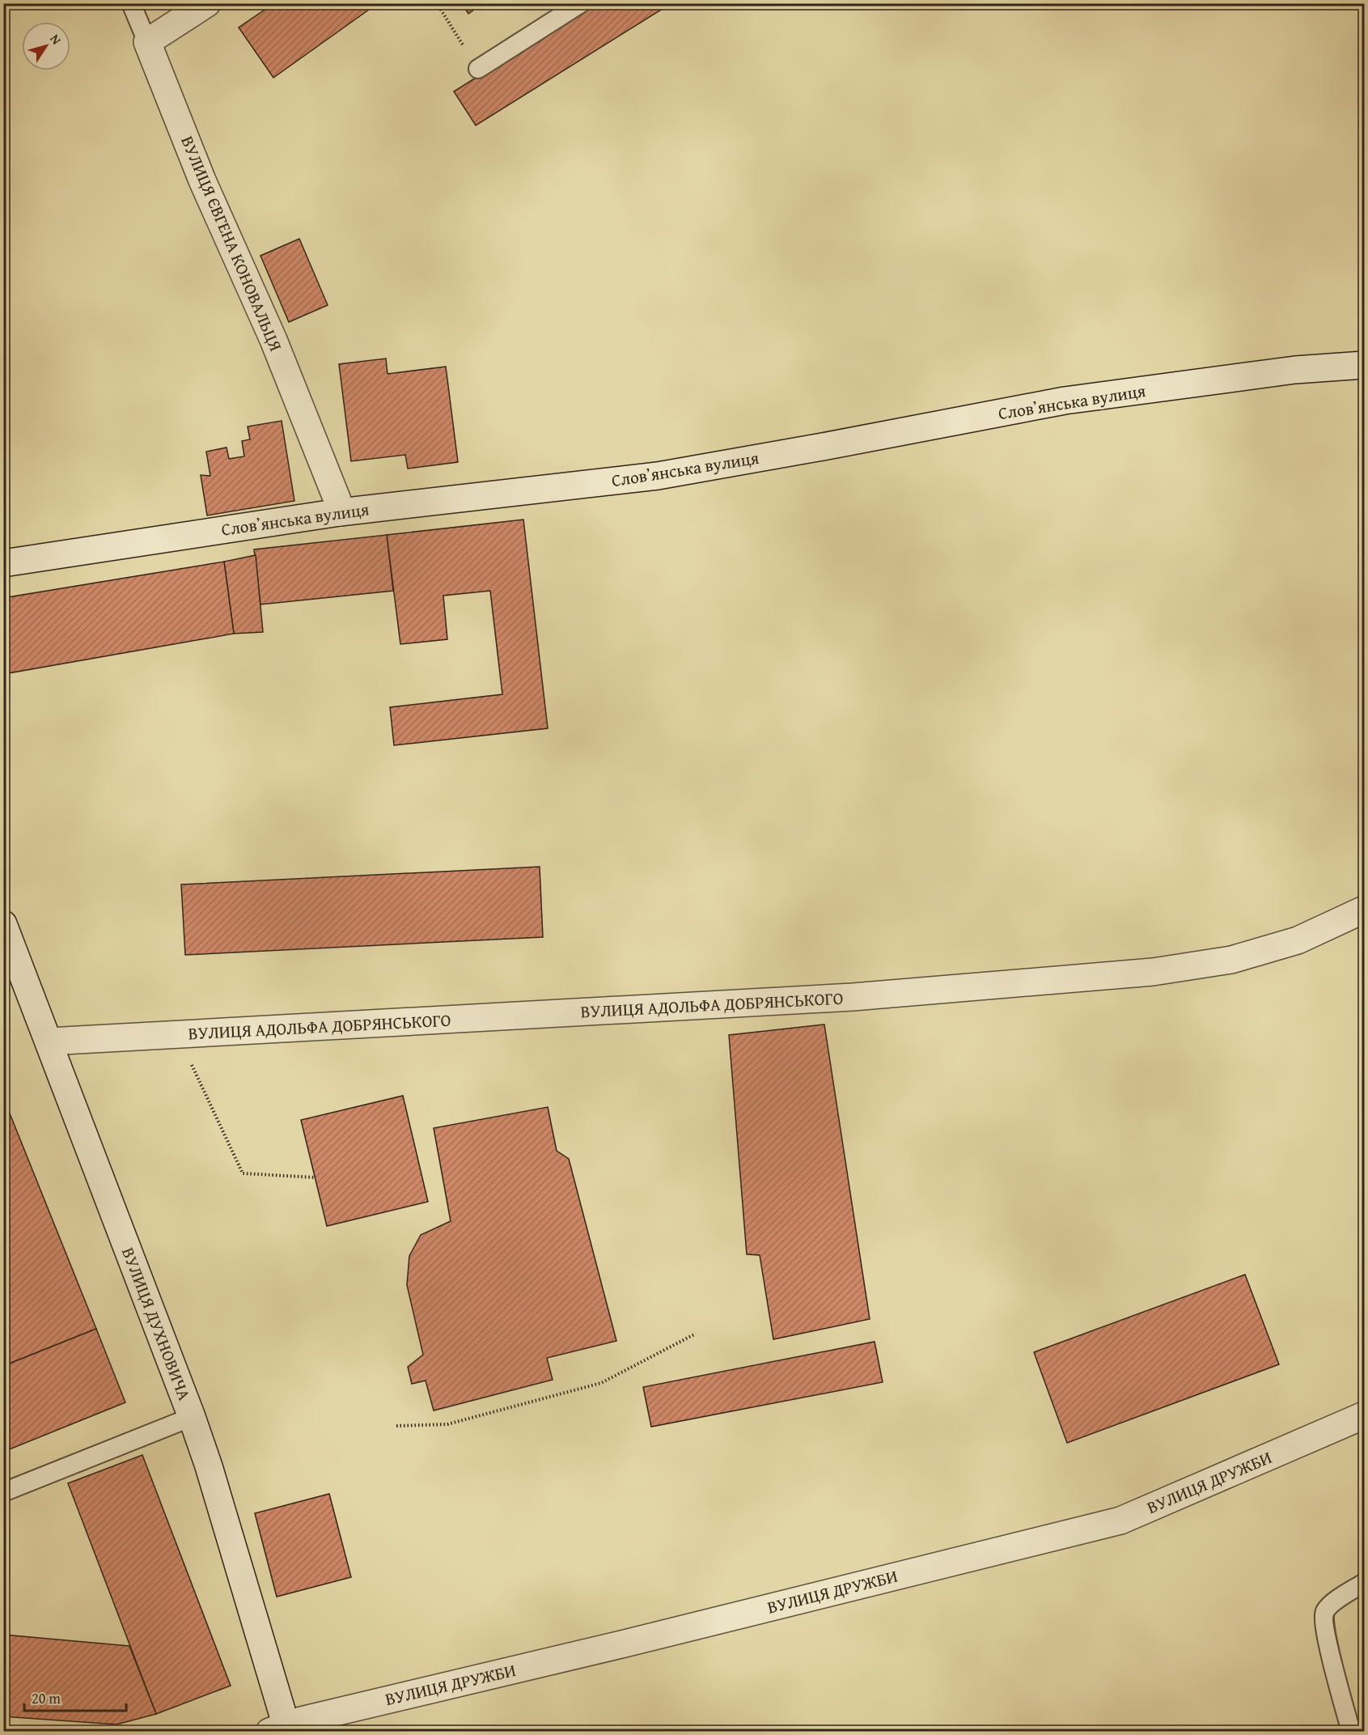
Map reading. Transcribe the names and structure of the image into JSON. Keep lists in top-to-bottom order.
{
  "streets": {
    "street": [
      "ВУЛИЦЯ ЄВГЕНА КОНОВАЛЬЦЯ",
      "Словʼянська вулиця",
      "ВУЛИЦЯ АДОЛЬФА ДОБРЯНСЬКОГО",
      "ВУЛИЦЯ ДУХНОВИЧА",
      "ВУЛИЦЯ ДРУЖБИ"
    ]
  },
  "crossings": [
    ["ВУЛИЦЯ ЄВГЕНА КОНОВАЛЬЦЯ", "Словʼянська вулиця"],
    ["ВУЛИЦЯ АДОЛЬФА ДОБРЯНСЬКОГО", "ВУЛИЦЯ ДУХНОВИЧА"],
    ["ВУЛИЦЯ ДУХНОВИЧА", "ВУЛИЦЯ ДРУЖБИ"]
  ],
  "scale_bar": "20 m",
  "north": "top right"
}
